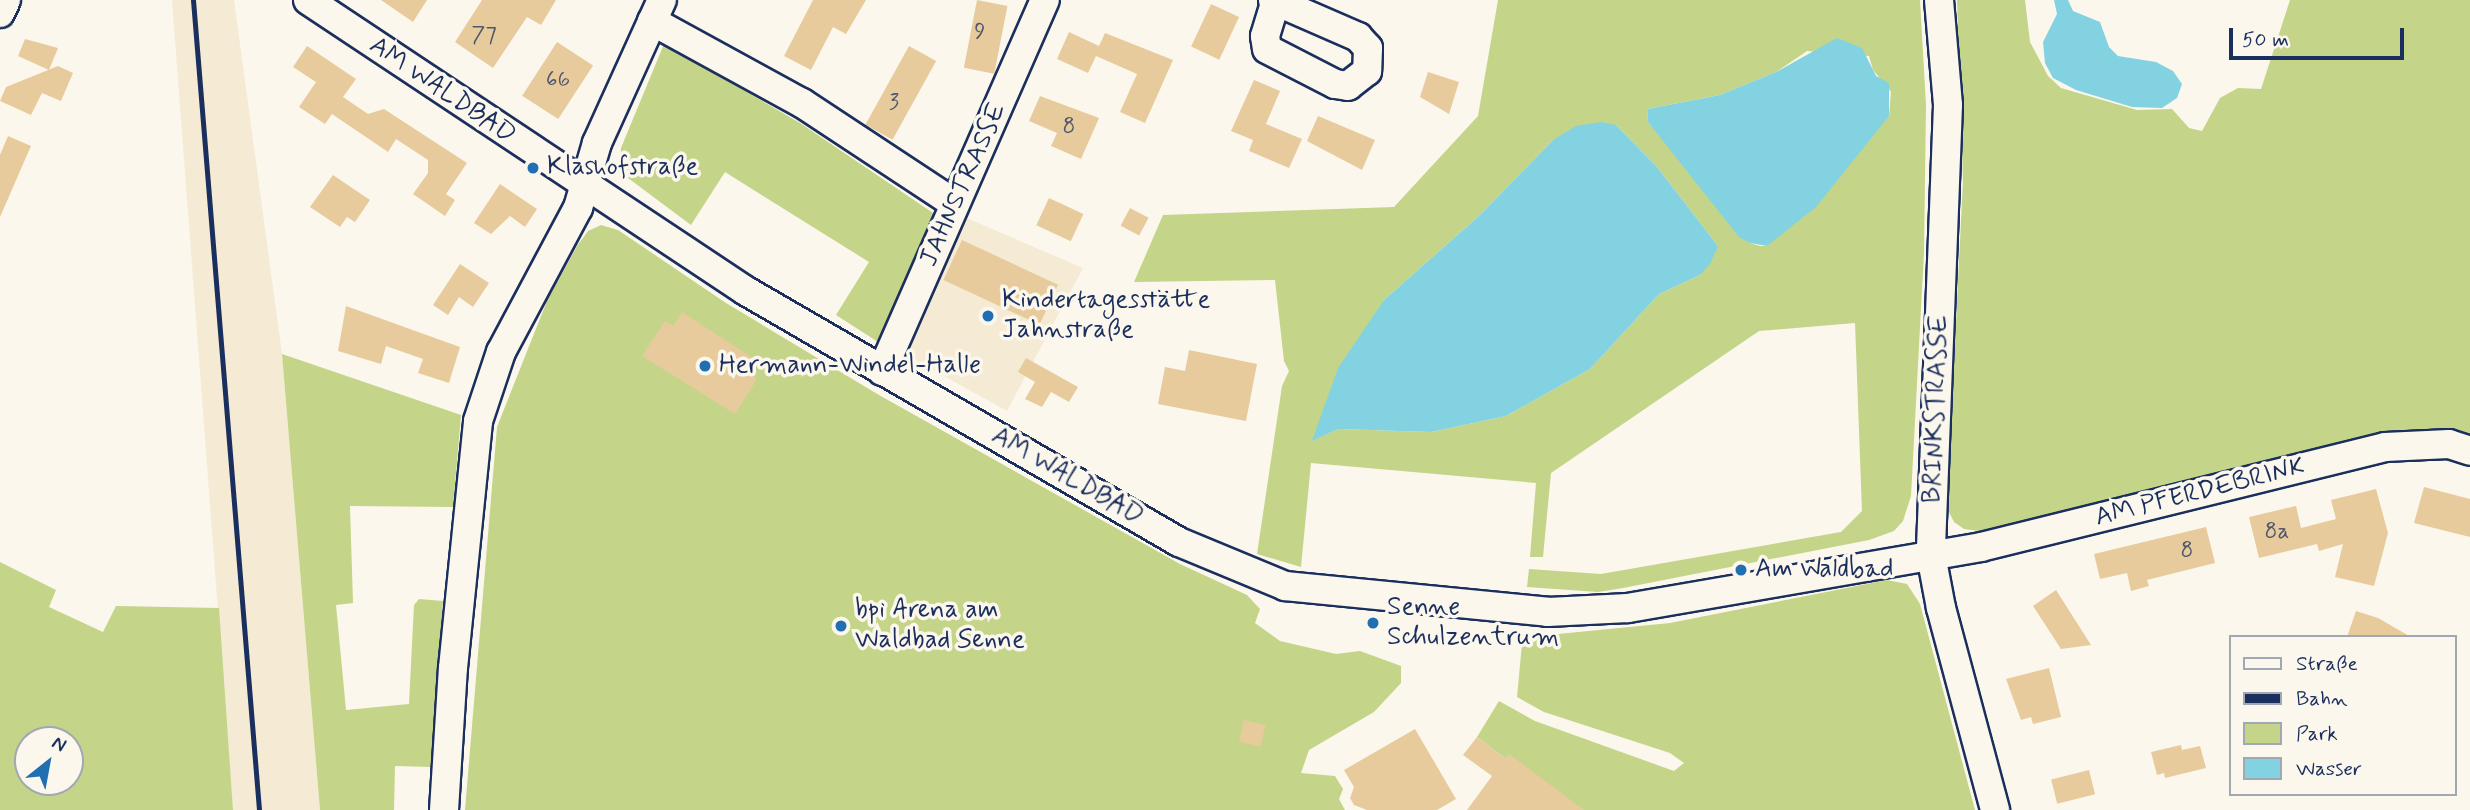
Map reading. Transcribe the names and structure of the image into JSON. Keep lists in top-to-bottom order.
{
  "streets": {
    "street": [
      "AM WALDBAD",
      "JAHNSTRASSE",
      "BRINKSTRASSE",
      "AM PFERDEBRINK"
    ]
  },
  "crossings": [
    ["AM WALDBAD", "JAHNSTRASSE"],
    ["AM WALDBAD", "BRINKSTRASSE"],
    ["AM WALDBAD", "AM PFERDEBRINK"],
    ["BRINKSTRASSE", "AM PFERDEBRINK"]
  ],
  "places": [
    "Klashofstraße",
    "Kindertagesstätte Jahnstraße",
    "Hermann-Windel-Halle",
    "Am Waldbad",
    "Senne Schulzentrum",
    "bpi Arena am Waldbad Senne"
  ],
  "house_numbers": [
    "9",
    "77",
    "66",
    "3",
    "8",
    "8a",
    "8"
  ],
  "legend": [
    "Straße",
    "Bahn",
    "Park",
    "Wasser"
  ],
  "scale_bar": "50 m",
  "north": "top right"
}
